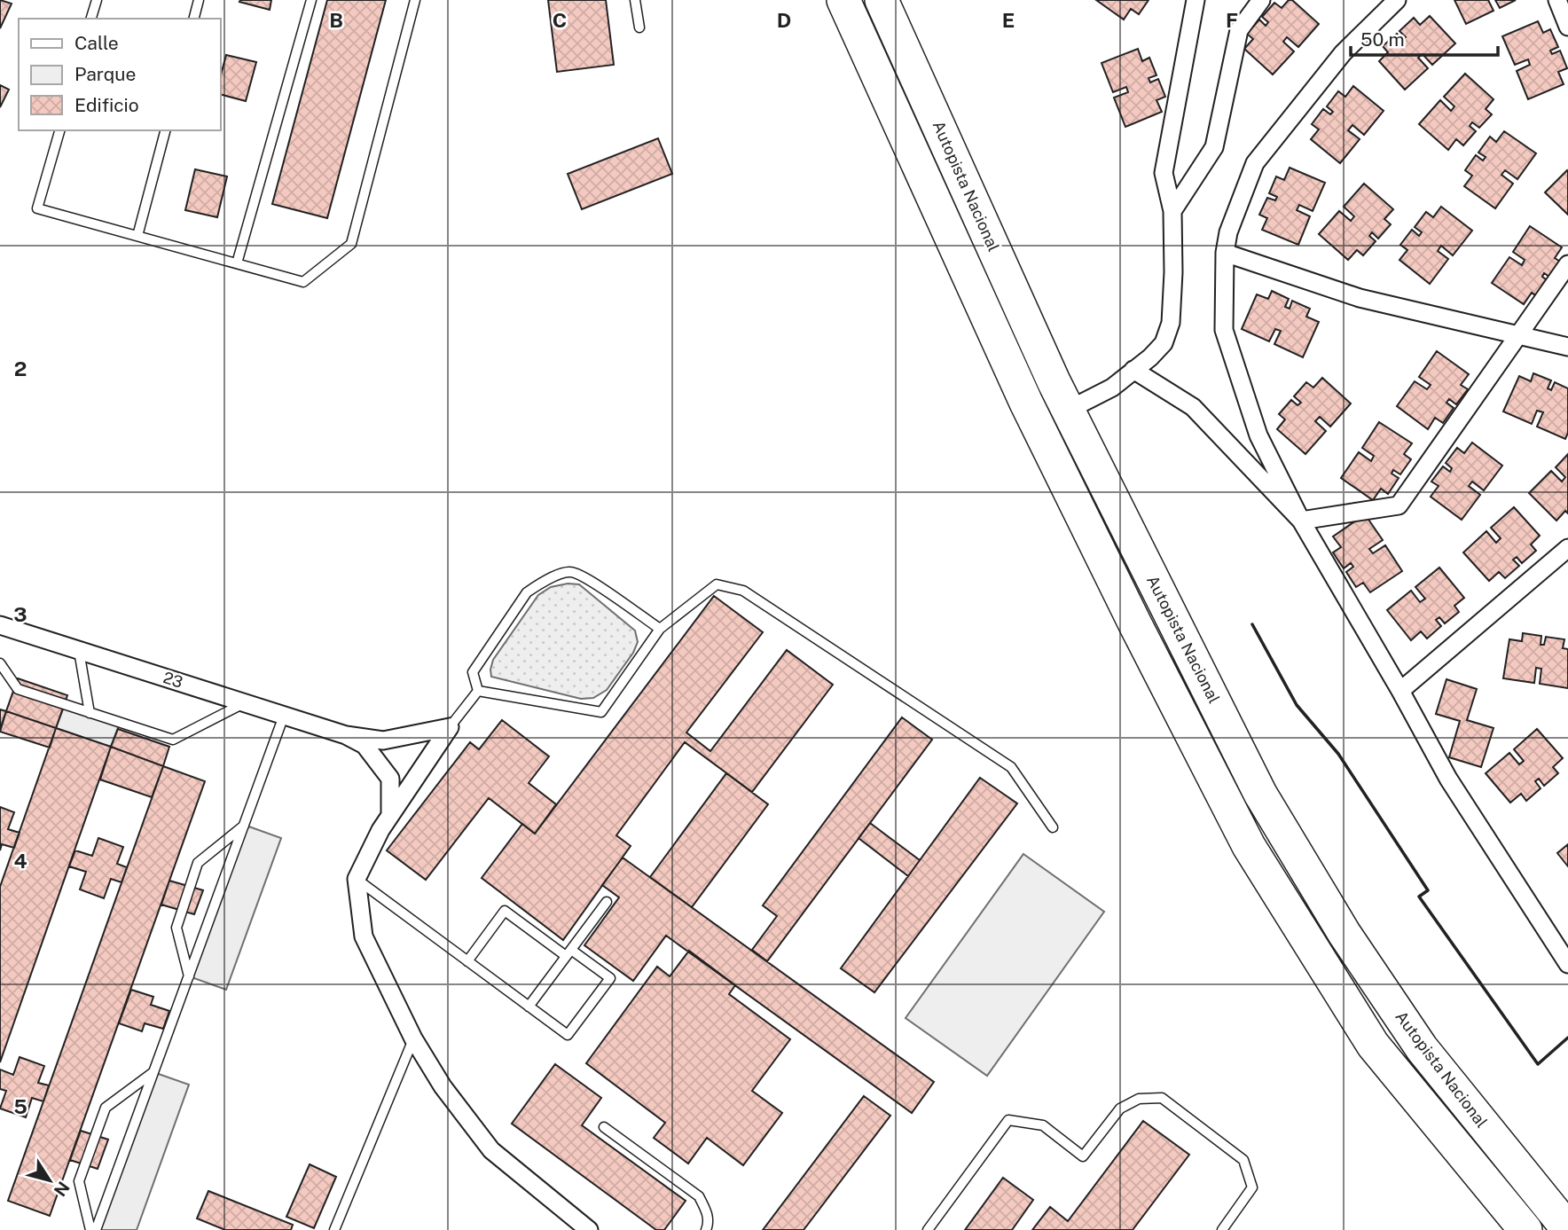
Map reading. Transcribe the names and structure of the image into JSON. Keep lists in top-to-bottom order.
{
  "streets": {
    "highway": ["Autopista Nacional"],
    "street": ["23"]
  },
  "legend": ["Calle", "Parque", "Edificio"],
  "scale_bar": "50 m",
  "north": "bottom right",
  "grid": {
    "columns": [
      "B",
      "C",
      "D",
      "E",
      "F"
    ],
    "rows": [
      "2",
      "3",
      "4",
      "5"
    ]
  }
}
